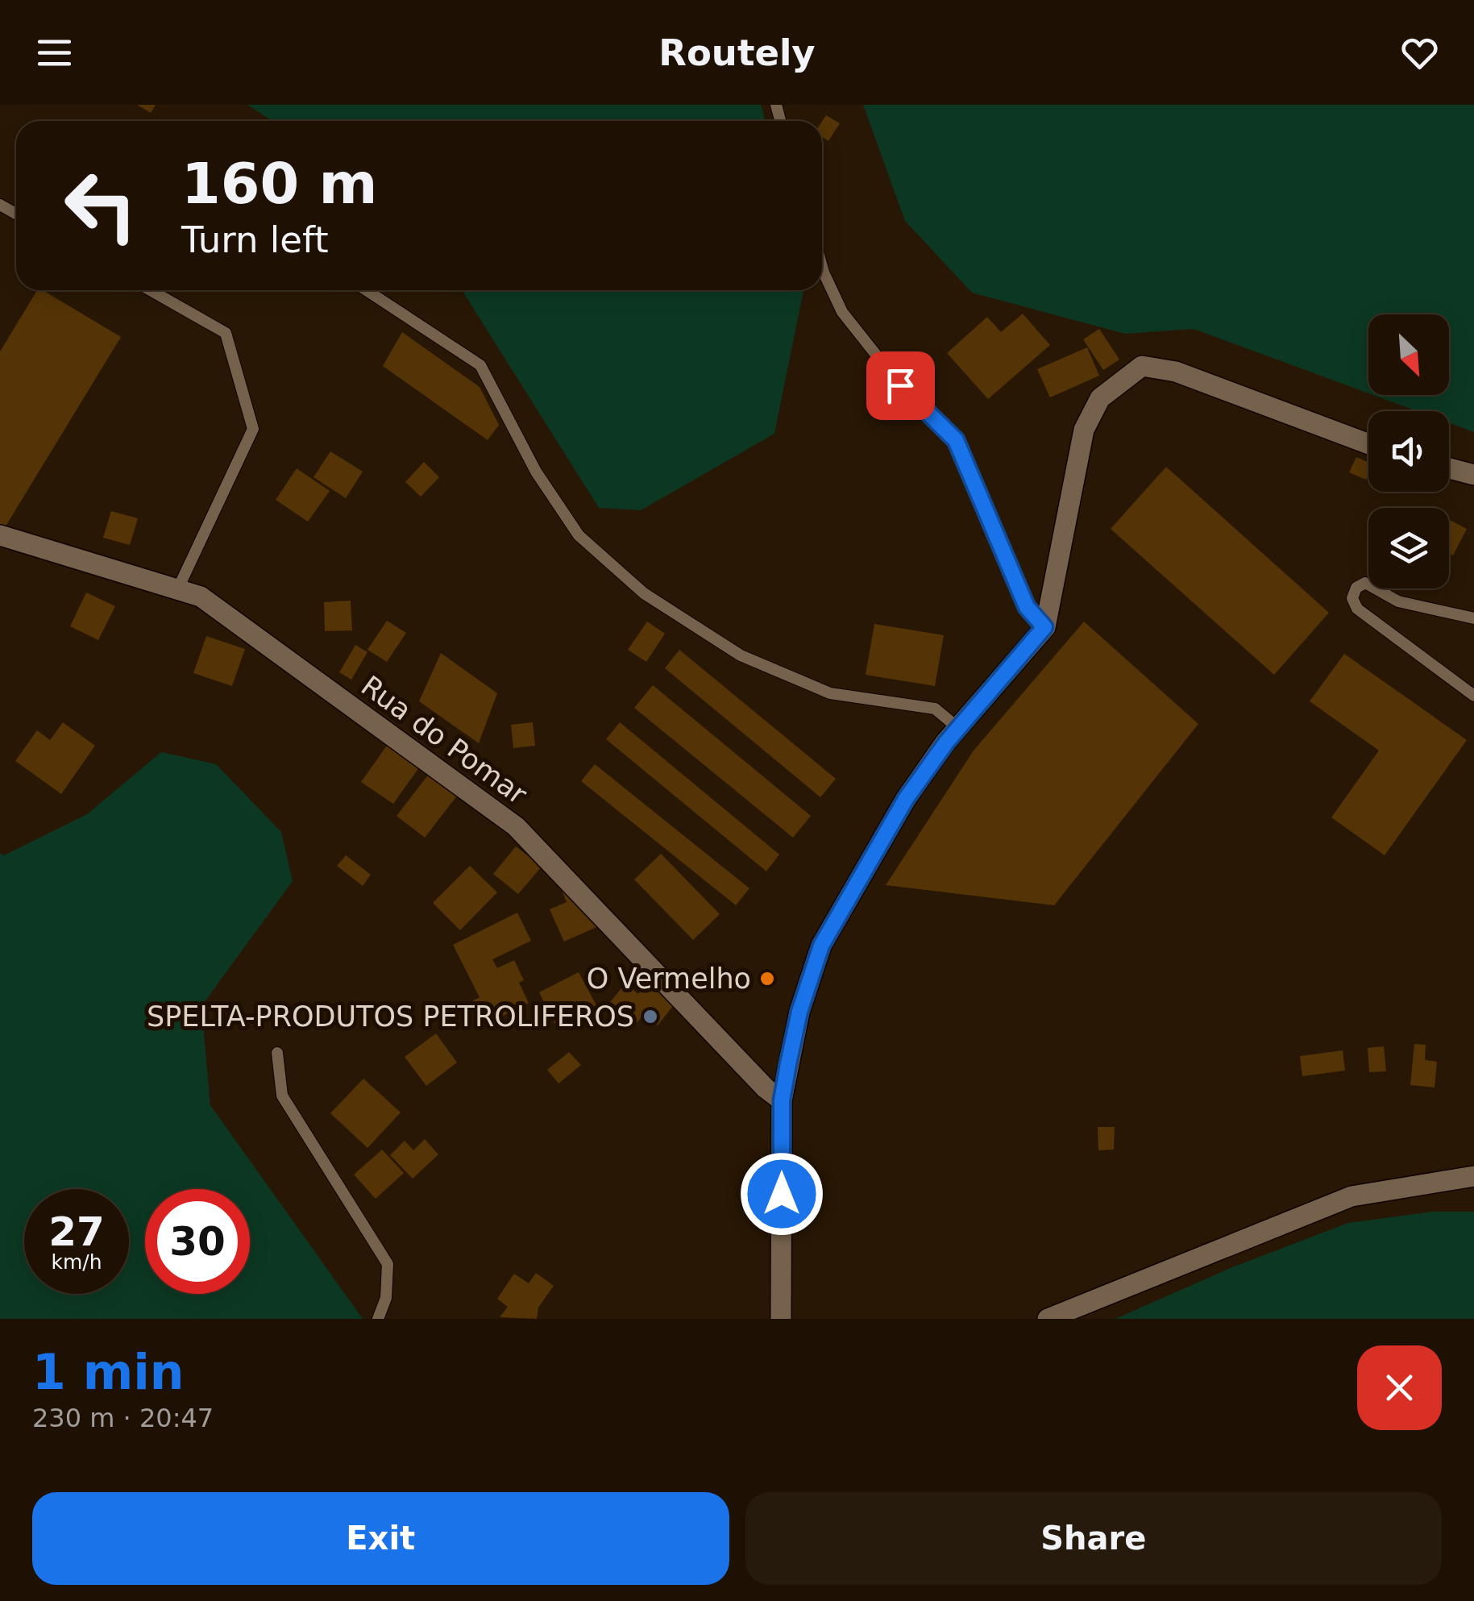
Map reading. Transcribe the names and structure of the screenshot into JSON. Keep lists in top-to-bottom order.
{
  "streets": {
    "street": ["Rua do Pomar"]
  },
  "places": ["O Vermelho", "SPELTA-PRODUTOS PETROLIFEROS"],
  "north": "bottom right",
  "page": {
    "header": "Routely",
    "turn": ["160 m", "Turn left"],
    "speed": "27 km/h",
    "limit": "30",
    "heading": ["1 min", "230 m · 20:47"],
    "buttons": ["Exit", "Share"]
  }
}
